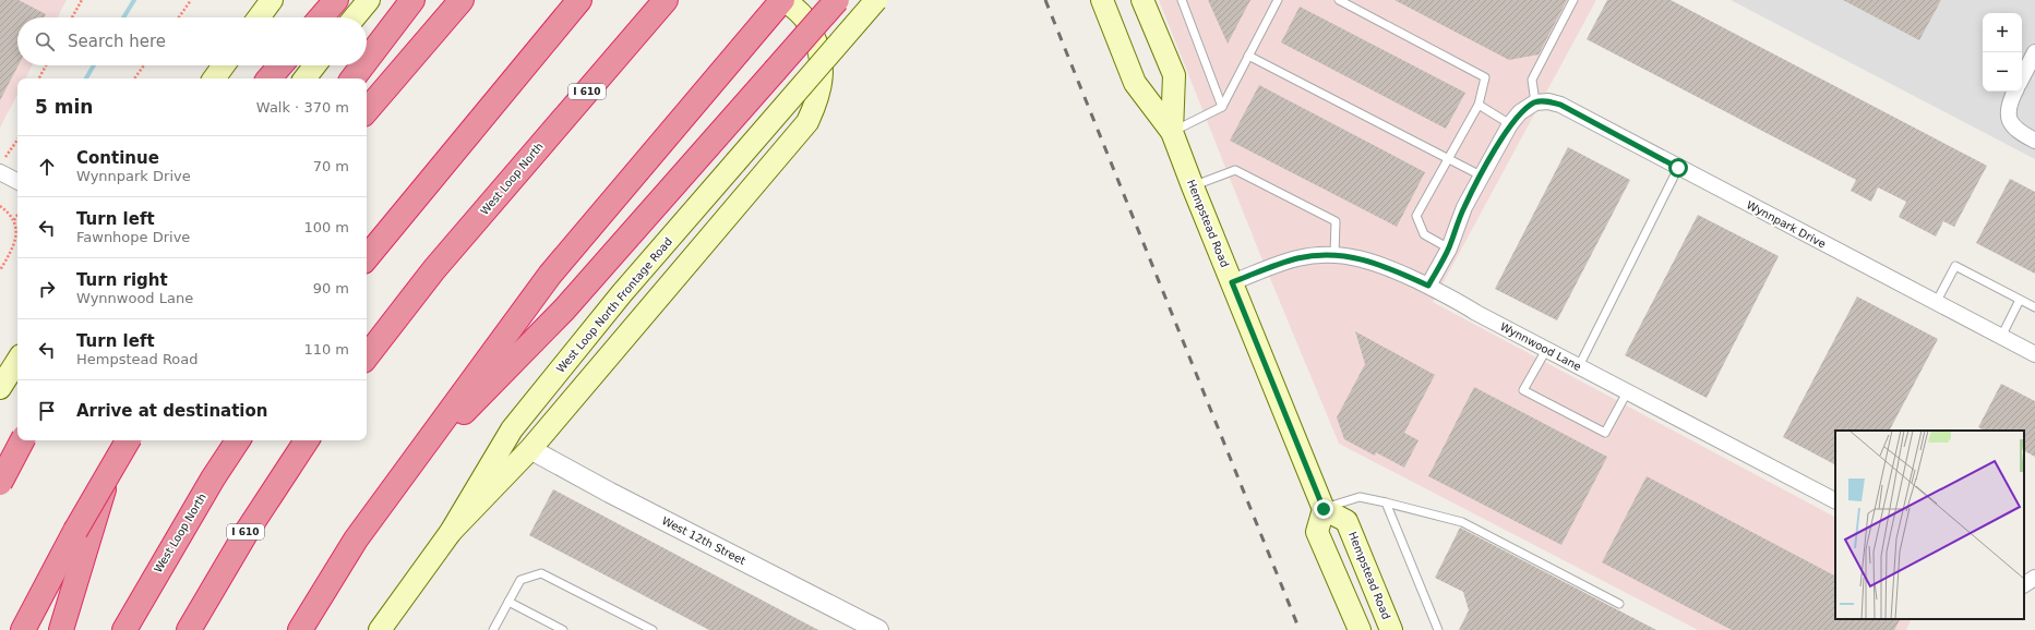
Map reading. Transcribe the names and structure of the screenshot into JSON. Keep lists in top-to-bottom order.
{
  "streets": {
    "highway": ["I 610", "West Loop North"],
    "main road": ["Hempstead Road", "West Loop North Frontage Road"],
    "street": ["Wynnpark Drive", "Wynnwood Lane", "West 12th Street"]
  },
  "crossings": [
    ["Hempstead Road", "Wynnwood Lane"]
  ],
  "page": {
    "map_buttons": ["+", "−"],
    "search": "Search here",
    "heading": ["5 min", "Walk · 370 m"],
    "list": [
      ["Continue", "Wynnpark Drive", "70 m"],
      ["Turn left", "Fawnhope Drive", "100 m"],
      ["Turn right", "Wynnwood Lane", "90 m"],
      ["Turn left", "Hempstead Road", "110 m"],
      "Arrive at destination"
    ]
  }
}
